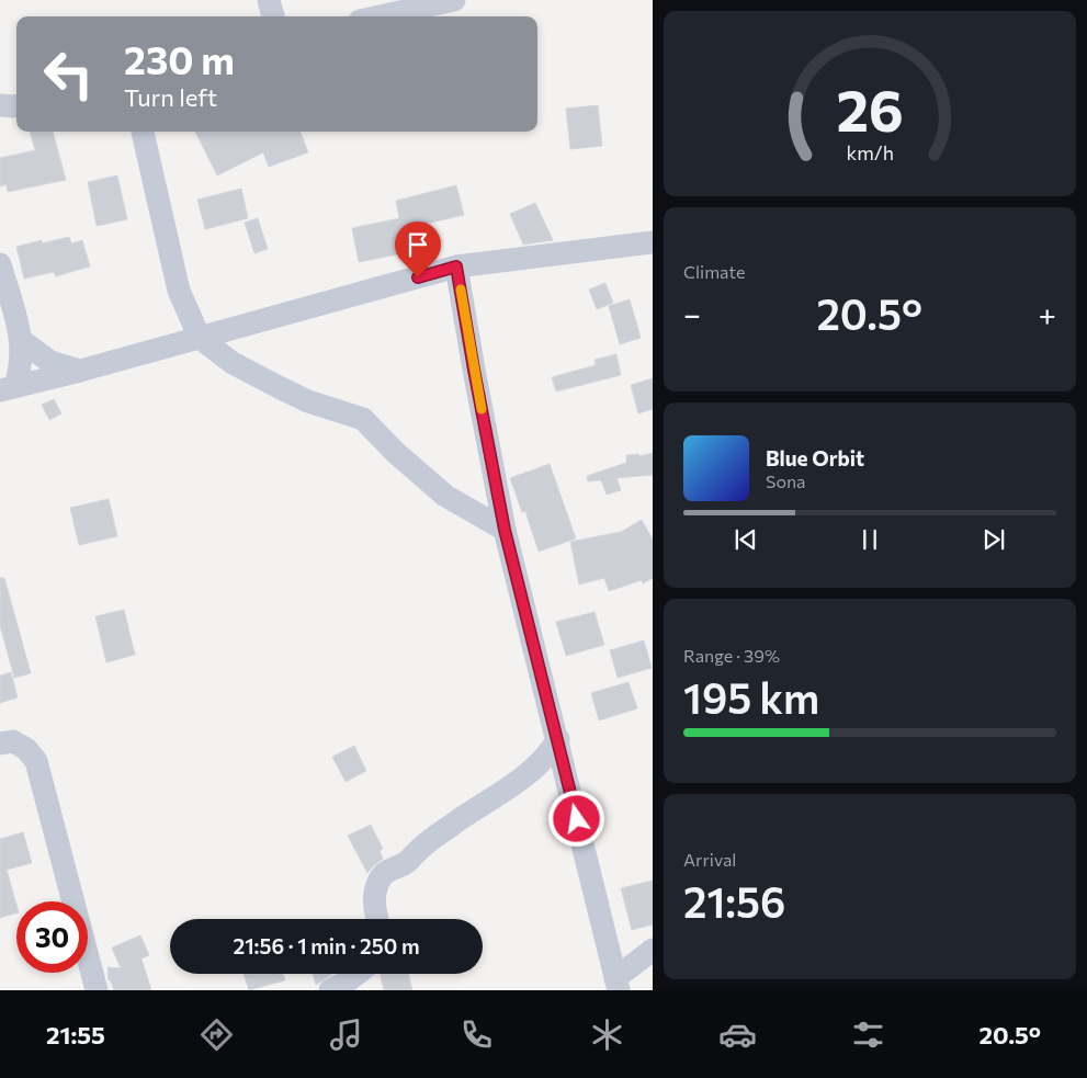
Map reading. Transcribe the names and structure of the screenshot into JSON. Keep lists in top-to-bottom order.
{
  "page": {
    "turn": ["230 m", "Turn left"],
    "tile": [
      "Climate",
      ["Range · 39%", "195 km"],
      ["Arrival", "21:56"]
    ],
    "heat": ["−", "20.5°", "+"],
    "song": ["Blue Orbit", "Sona"],
    "limit": "30",
    "trip": "21:56 · 1 min · 250 m",
    "tabs": ["21:55", "20.5°"],
    "gauge": ["26", "km/h"]
  }
}
